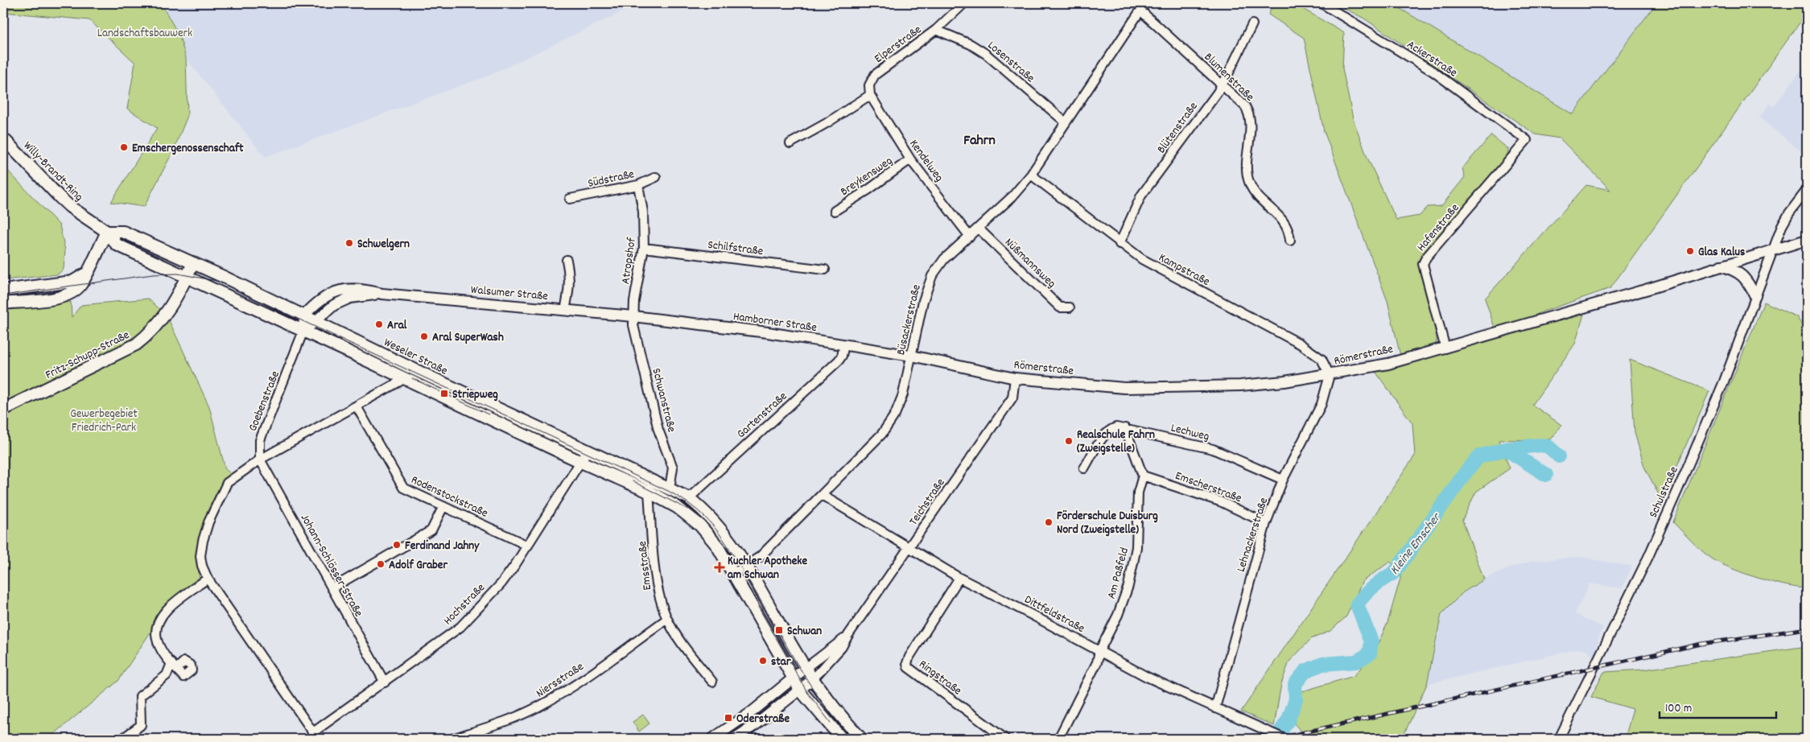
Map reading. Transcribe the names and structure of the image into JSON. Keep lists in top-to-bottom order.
{
  "streets": {
    "main road": ["Willy-Brandt-Ring", "Fritz-Schupp-Straße", "Weseler Straße"],
    "street": [
      "Elperstraße",
      "Ackerstraße",
      "Losenstraße",
      "Blumenstraße",
      "Blütenstraße",
      "Kendelweg",
      "Breykensweg",
      "Südstraße",
      "Hafenstraße",
      "Schilfstraße",
      "Atropshof",
      "Nüßmannsweg",
      "Kampstraße",
      "Walsumer Straße",
      "Büsackerstraße",
      "Hamborner Straße",
      "Römerstraße",
      "Schwanstraße",
      "Goebenstraße",
      "Gartenstraße",
      "Lechweg",
      "Emscherstraße",
      "Schulstraße",
      "Rodenstockstraße",
      "Teichstraße",
      "Lehnackerstraße",
      "Johann-Schlösser-Straße",
      "Emsstraße",
      "Am Paßfeld",
      "Hochstraße",
      "Dittfeldstraße",
      "Ringstraße",
      "Niersstraße"
    ]
  },
  "crossings": [
    ["Elperstraße", "Losenstraße"],
    ["Elperstraße", "Kendelweg"],
    ["Ackerstraße", "Hafenstraße"],
    ["Losenstraße", "Büsackerstraße"],
    ["Blumenstraße", "Blütenstraße"],
    ["Blumenstraße", "Büsackerstraße"],
    ["Blütenstraße", "Kampstraße"],
    ["Kendelweg", "Breykensweg"],
    ["Kendelweg", "Büsackerstraße"],
    ["Willy-Brandt-Ring", "Weseler Straße"],
    ["Südstraße", "Atropshof"],
    ["Hafenstraße", "Römerstraße"],
    ["Schilfstraße", "Atropshof"],
    ["Atropshof", "Walsumer Straße"],
    ["Atropshof", "Hamborner Straße"],
    ["Atropshof", "Schwanstraße"],
    ["Nüßmannsweg", "Büsackerstraße"],
    ["Kampstraße", "Büsackerstraße"],
    ["Kampstraße", "Römerstraße"],
    ["Kampstraße", "Lehnackerstraße"],
    ["Walsumer Straße", "Hamborner Straße"],
    ["Walsumer Straße", "Weseler Straße"],
    ["Walsumer Straße", "Schwanstraße"],
    ["Walsumer Straße", "Goebenstraße"],
    ["Büsackerstraße", "Hamborner Straße"],
    ["Büsackerstraße", "Römerstraße"],
    ["Büsackerstraße", "Weseler Straße"],
    ["Büsackerstraße", "Dittfeldstraße"],
    ["Hamborner Straße", "Römerstraße"],
    ["Hamborner Straße", "Schwanstraße"],
    ["Hamborner Straße", "Gartenstraße"],
    ["Fritz-Schupp-Straße", "Weseler Straße"],
    ["Römerstraße", "Schulstraße"],
    ["Römerstraße", "Teichstraße"],
    ["Römerstraße", "Lehnackerstraße"],
    ["Weseler Straße", "Schwanstraße"],
    ["Weseler Straße", "Gartenstraße"],
    ["Weseler Straße", "Teichstraße"],
    ["Weseler Straße", "Hochstraße"],
    ["Goebenstraße", "Johann-Schlösser-Straße"],
    ["Lechweg", "Lehnackerstraße"],
    ["Emscherstraße", "Lehnackerstraße"],
    ["Emscherstraße", "Am Paßfeld"],
    ["Rodenstockstraße", "Hochstraße"],
    ["Teichstraße", "Dittfeldstraße"],
    ["Lehnackerstraße", "Dittfeldstraße"],
    ["Johann-Schlösser-Straße", "Hochstraße"],
    ["Emsstraße", "Niersstraße"],
    ["Am Paßfeld", "Dittfeldstraße"],
    ["Dittfeldstraße", "Ringstraße"]
  ],
  "districts": ["Fahrn"],
  "water": ["Kleine Emscher"],
  "parks": ["Landschaftsbauwerk", "Gewerbegebiet Friedrich-Park"],
  "places": {
    "other": [
      "Emschergenossenschaft",
      "Schwelgern",
      "Glas Kalus",
      "Aral",
      "Aral SuperWash",
      "Realschule Fahrn (Zweigstelle)",
      "Förderschule Duisburg Nord (Zweigstelle)",
      "Ferdinand Jahny",
      "Adolf Graber",
      "star"
    ],
    "transit": ["Striepweg", "Schwan", "Oderstraße"],
    "health": ["Kuchler Apotheke am Schwan"]
  },
  "scale_bar": "100 m"
}
